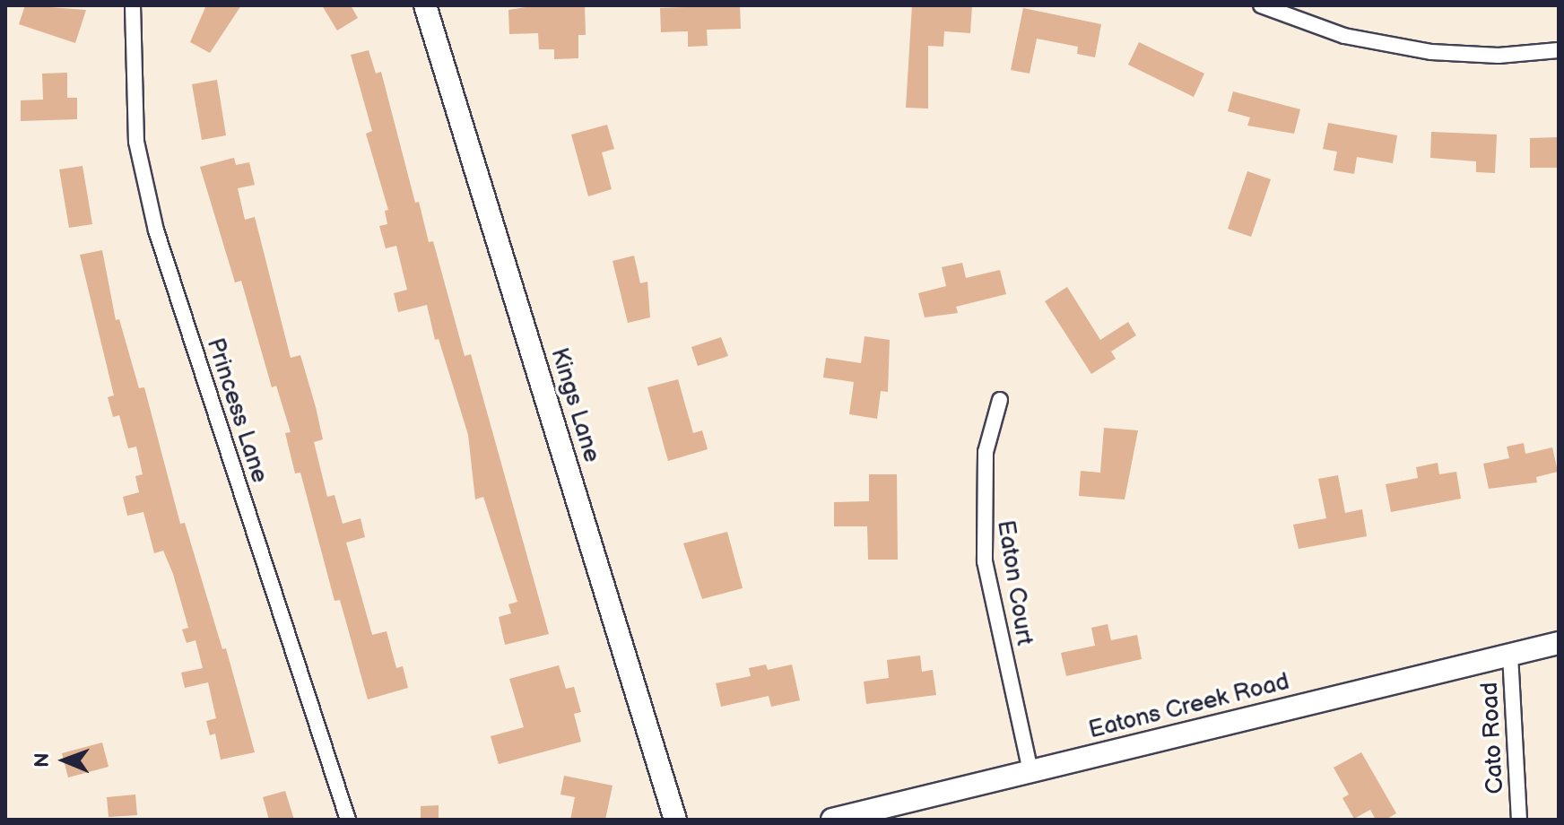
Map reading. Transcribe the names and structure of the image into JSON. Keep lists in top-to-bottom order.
{
  "streets": {
    "street": [
      "Kings Lane",
      "Princess Lane",
      "Eaton Court",
      "Eatons Creek Road",
      "Cato Road"
    ]
  },
  "crossings": [
    ["Eaton Court", "Eatons Creek Road"],
    ["Eatons Creek Road", "Cato Road"]
  ],
  "north": "left"
}
